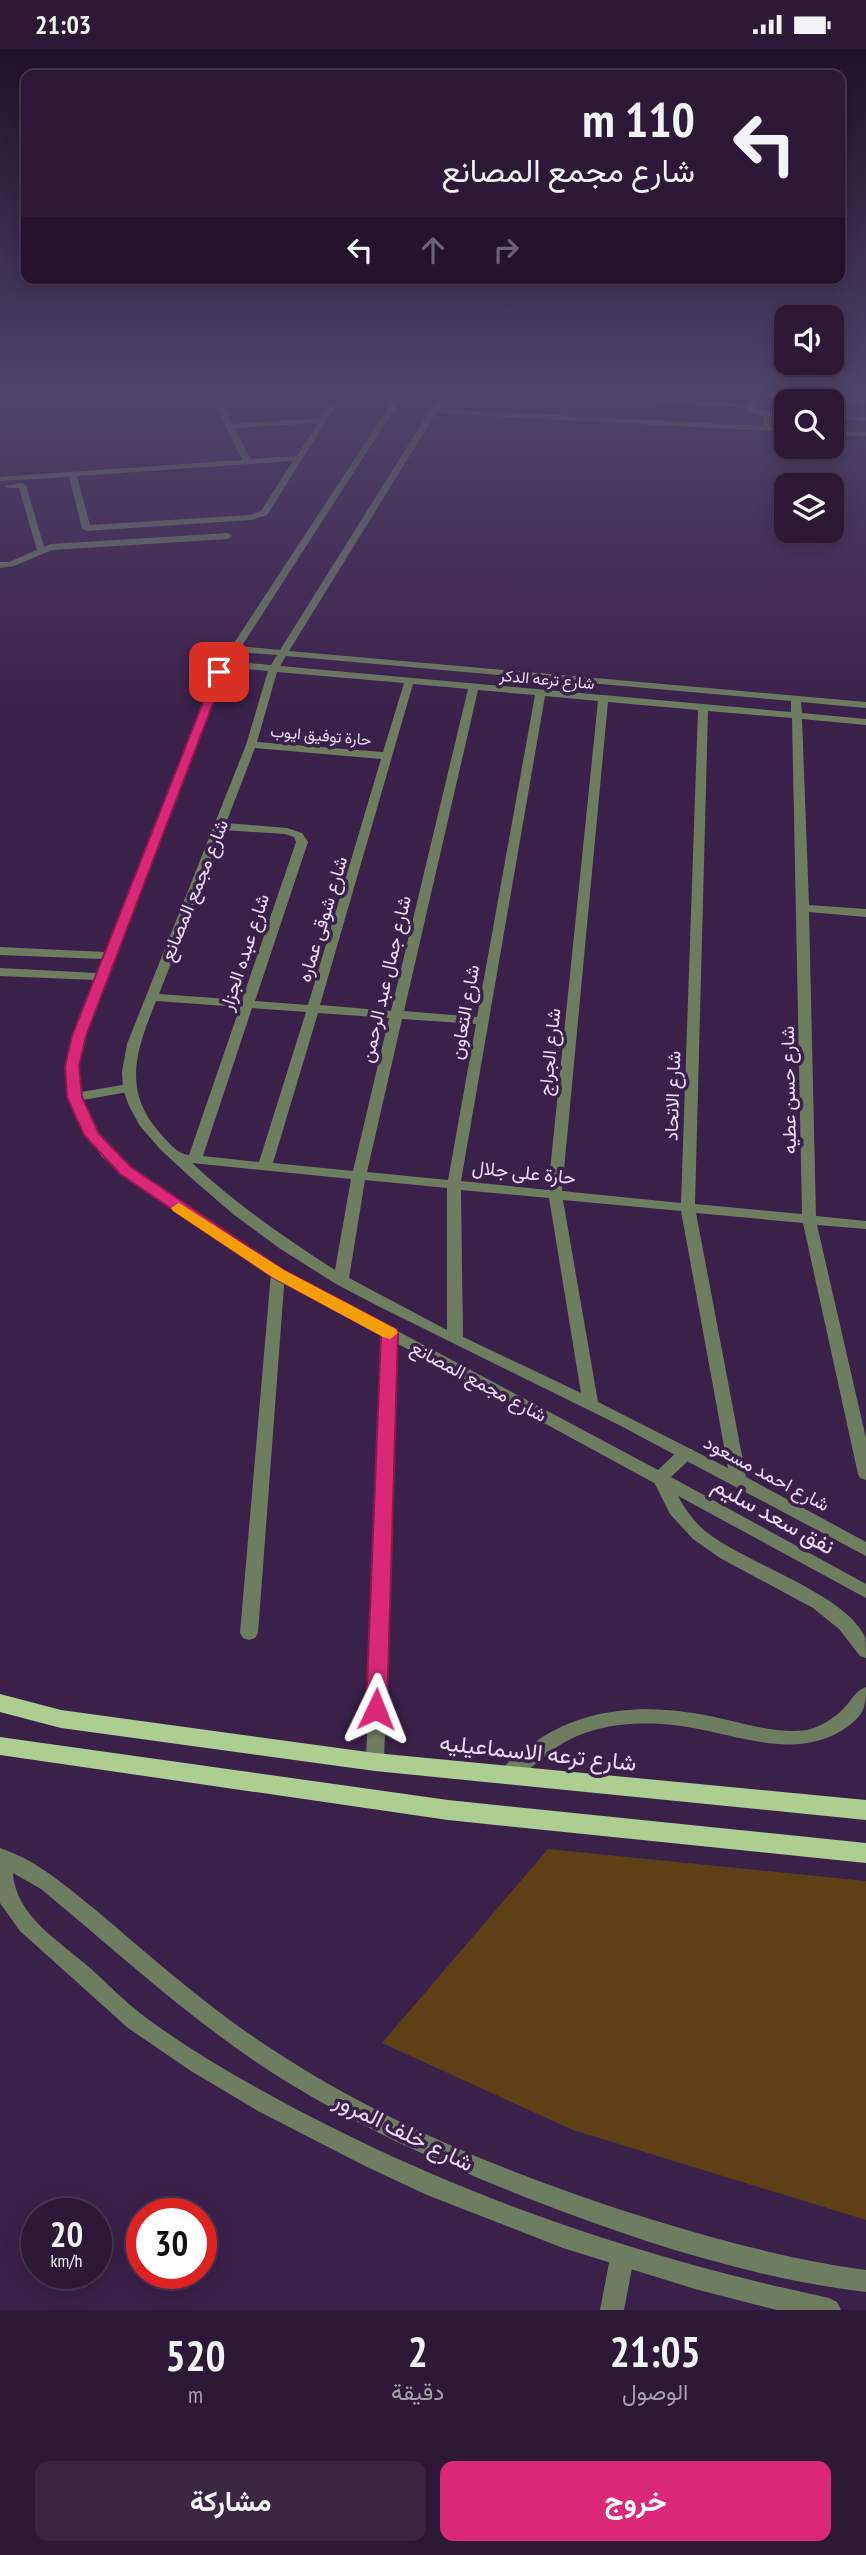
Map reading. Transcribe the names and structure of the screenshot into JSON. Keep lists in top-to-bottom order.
{
  "streets": {
    "main road": ["شارع ترعه الاسماعيليه"],
    "street": [
      "شارع ترعه الدكر",
      "حارة توفيق ايوب",
      "شارع مجمع المصانع",
      "شارع شوقى عماره",
      "شارع عبده الجزار",
      "شارع جمال عبد الرحمن",
      "شارع التعاون",
      "شارع الجراج",
      "شارع حسن عطيه",
      "شارع الاتحاد",
      "حارة على جلال",
      "شارع احمد مسعود",
      "نفق سعد سليم",
      "شارع خلف المرور"
    ]
  },
  "crossings": [
    ["شارع ترعه الدكر", "شارع مجمع المصانع"],
    ["شارع ترعه الدكر", "شارع شوقى عماره"],
    ["شارع ترعه الدكر", "شارع جمال عبد الرحمن"],
    ["شارع ترعه الدكر", "شارع التعاون"],
    ["شارع ترعه الدكر", "شارع الجراج"],
    ["شارع ترعه الدكر", "شارع حسن عطيه"],
    ["شارع ترعه الدكر", "شارع الاتحاد"],
    ["حارة توفيق ايوب", "شارع مجمع المصانع"],
    ["حارة توفيق ايوب", "شارع شوقى عماره"],
    ["شارع مجمع المصانع", "شارع عبده الجزار"],
    ["شارع مجمع المصانع", "شارع جمال عبد الرحمن"],
    ["شارع مجمع المصانع", "شارع التعاون"],
    ["شارع مجمع المصانع", "شارع الجراج"],
    ["شارع مجمع المصانع", "حارة على جلال"],
    ["شارع مجمع المصانع", "شارع احمد مسعود"],
    ["شارع مجمع المصانع", "نفق سعد سليم"],
    ["شارع شوقى عماره", "حارة على جلال"],
    ["شارع عبده الجزار", "حارة على جلال"],
    ["شارع جمال عبد الرحمن", "حارة على جلال"],
    ["شارع التعاون", "حارة على جلال"],
    ["شارع الجراج", "حارة على جلال"],
    ["شارع حسن عطيه", "حارة على جلال"],
    ["شارع الاتحاد", "حارة على جلال"],
    ["شارع الاتحاد", "شارع احمد مسعود"]
  ],
  "page": {
    "status": "21:03",
    "turn": ["110 m", "شارع مجمع المصانع"],
    "speed": "20 km/h",
    "limit": "30",
    "eta": [
      "21:05",
      "الوصول",
      "2",
      "دقيقة",
      "520",
      "m"
    ],
    "buttons": ["خروج", "مشاركة"]
  }
}
